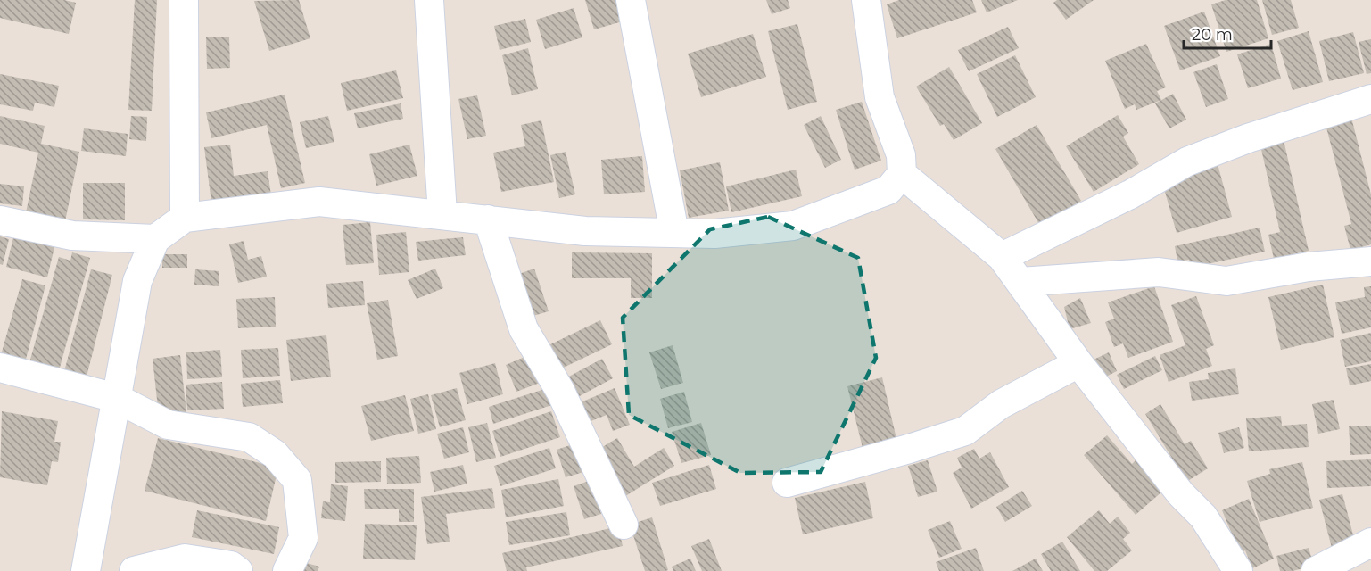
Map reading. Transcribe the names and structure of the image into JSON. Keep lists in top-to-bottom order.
{
  "scale_bar": "20 m"
}
